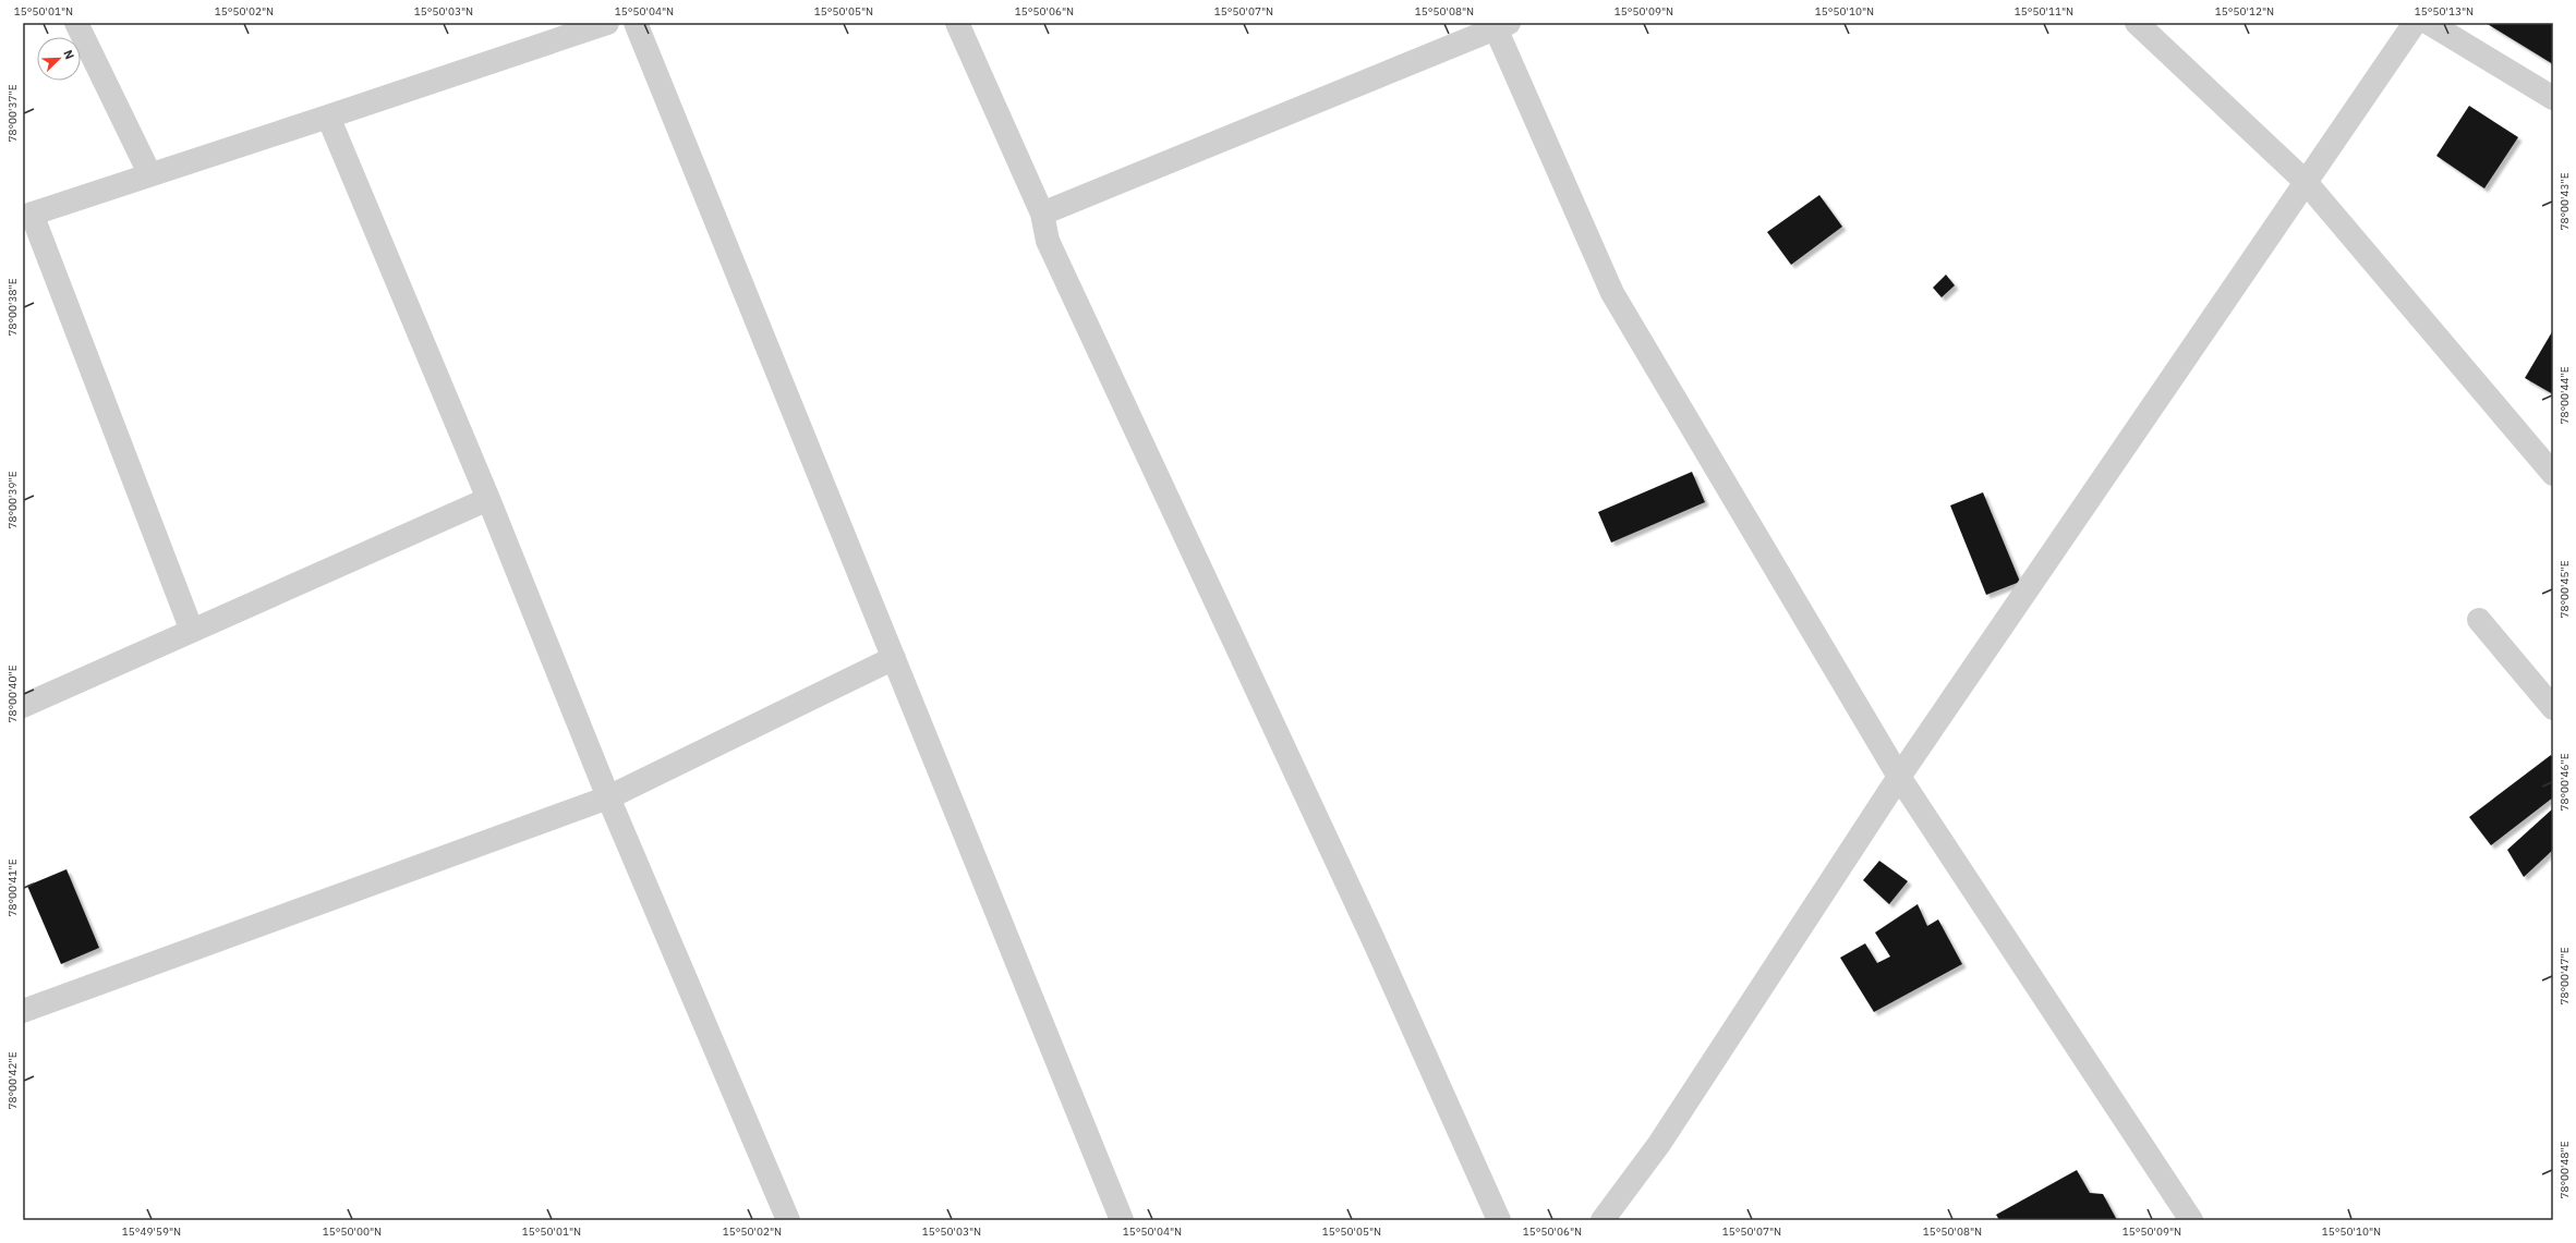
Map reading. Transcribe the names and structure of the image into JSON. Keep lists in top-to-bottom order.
{
  "north": "top right",
  "coordinates": [
    "15°50'01\"N",
    "15°50'02\"N",
    "15°50'03\"N",
    "15°50'04\"N",
    "15°50'05\"N",
    "15°50'06\"N",
    "15°50'07\"N",
    "15°50'08\"N",
    "15°50'09\"N",
    "15°50'10\"N",
    "15°50'11\"N",
    "15°50'12\"N",
    "15°50'13\"N",
    "78°00'37\"E",
    "78°00'43\"E",
    "78°00'38\"E",
    "78°00'44\"E",
    "78°00'39\"E",
    "78°00'45\"E",
    "78°00'40\"E",
    "78°00'46\"E",
    "78°00'41\"E",
    "78°00'47\"E",
    "78°00'42\"E",
    "78°00'48\"E",
    "15°49'59\"N",
    "15°50'00\"N"
  ]
}
